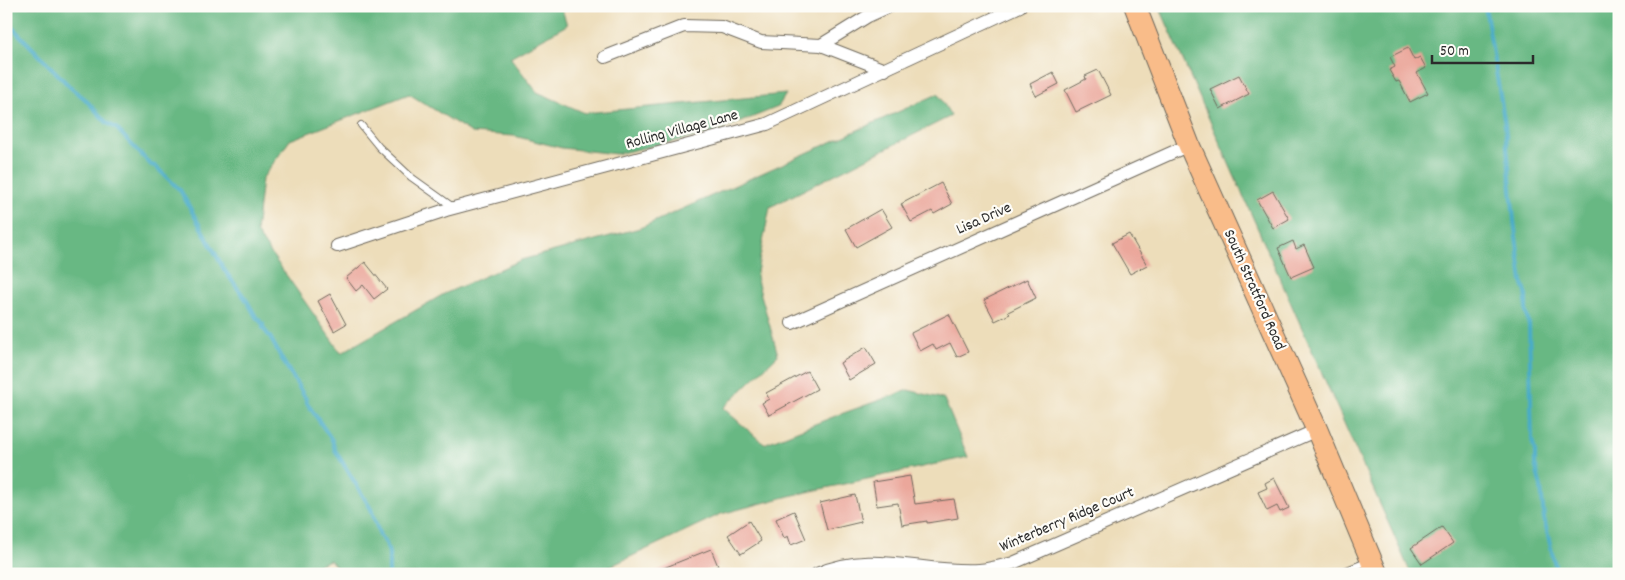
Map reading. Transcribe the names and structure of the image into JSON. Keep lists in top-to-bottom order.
{
  "streets": {
    "main road": ["South Stratford Road"],
    "street": ["Rolling Village Lane", "Lisa Drive", "Winterberry Ridge Court"]
  },
  "crossings": [
    ["Lisa Drive", "South Stratford Road"],
    ["South Stratford Road", "Winterberry Ridge Court"]
  ],
  "scale_bar": "50 m"
}
